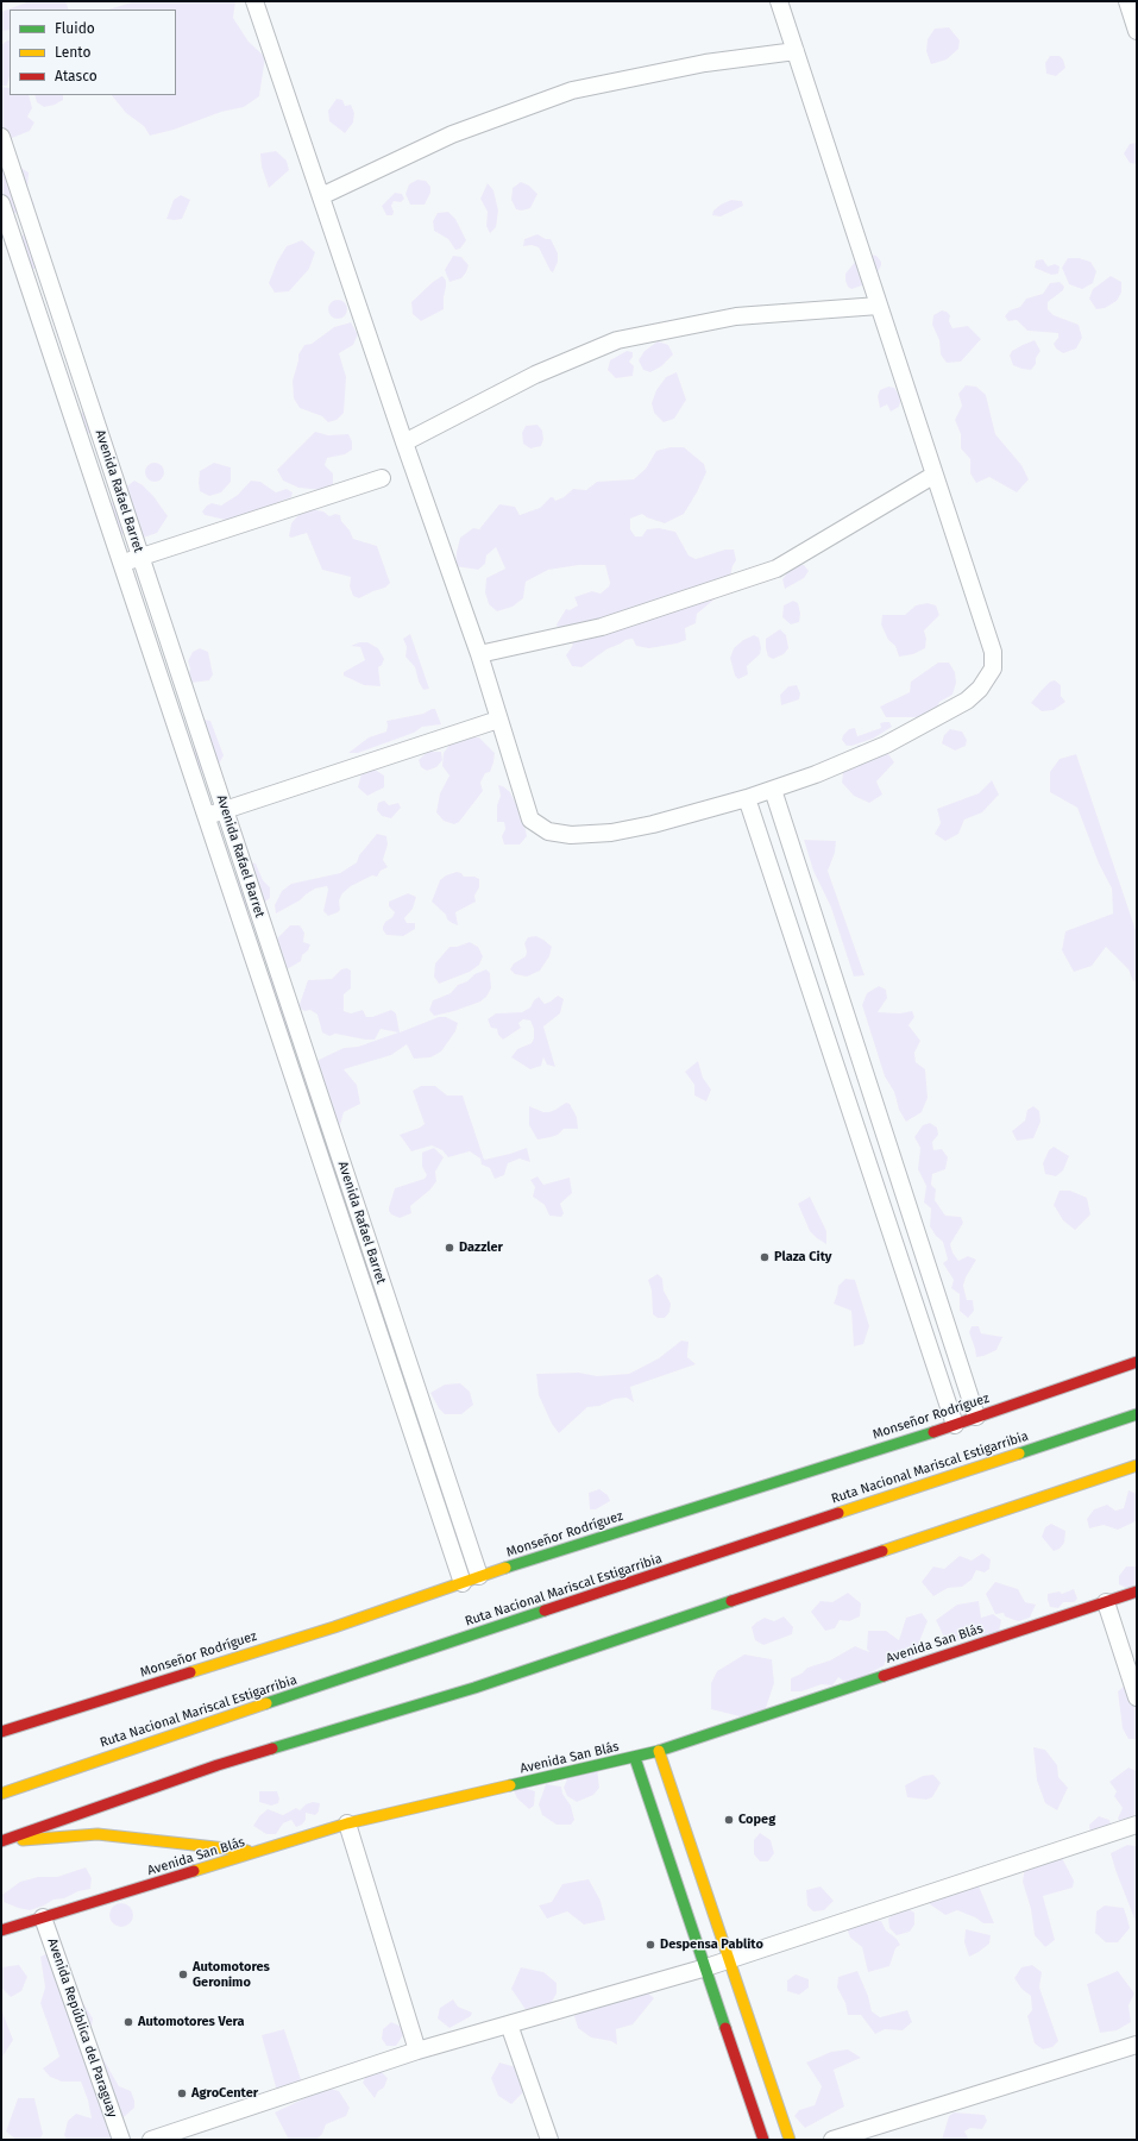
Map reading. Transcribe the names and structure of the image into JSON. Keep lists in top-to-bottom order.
{
  "streets": {
    "main road": ["Monseñor Rodríguez", "Ruta Nacional Mariscal Estigarribia", "Avenida San Blás"],
    "street": ["Avenida Rafael Barret", "Avenida República del Paraguay"]
  },
  "crossings": [
    ["Avenida Rafael Barret", "Monseñor Rodríguez"],
    ["Avenida San Blás", "Avenida República del Paraguay"]
  ],
  "places": [
    "Dazzler",
    "Plaza City",
    "Copeg",
    "Despensa Pablito",
    "Automotores Geronimo",
    "Automotores Vera",
    "AgroCenter"
  ],
  "legend": ["Fluido", "Lento", "Atasco"]
}
